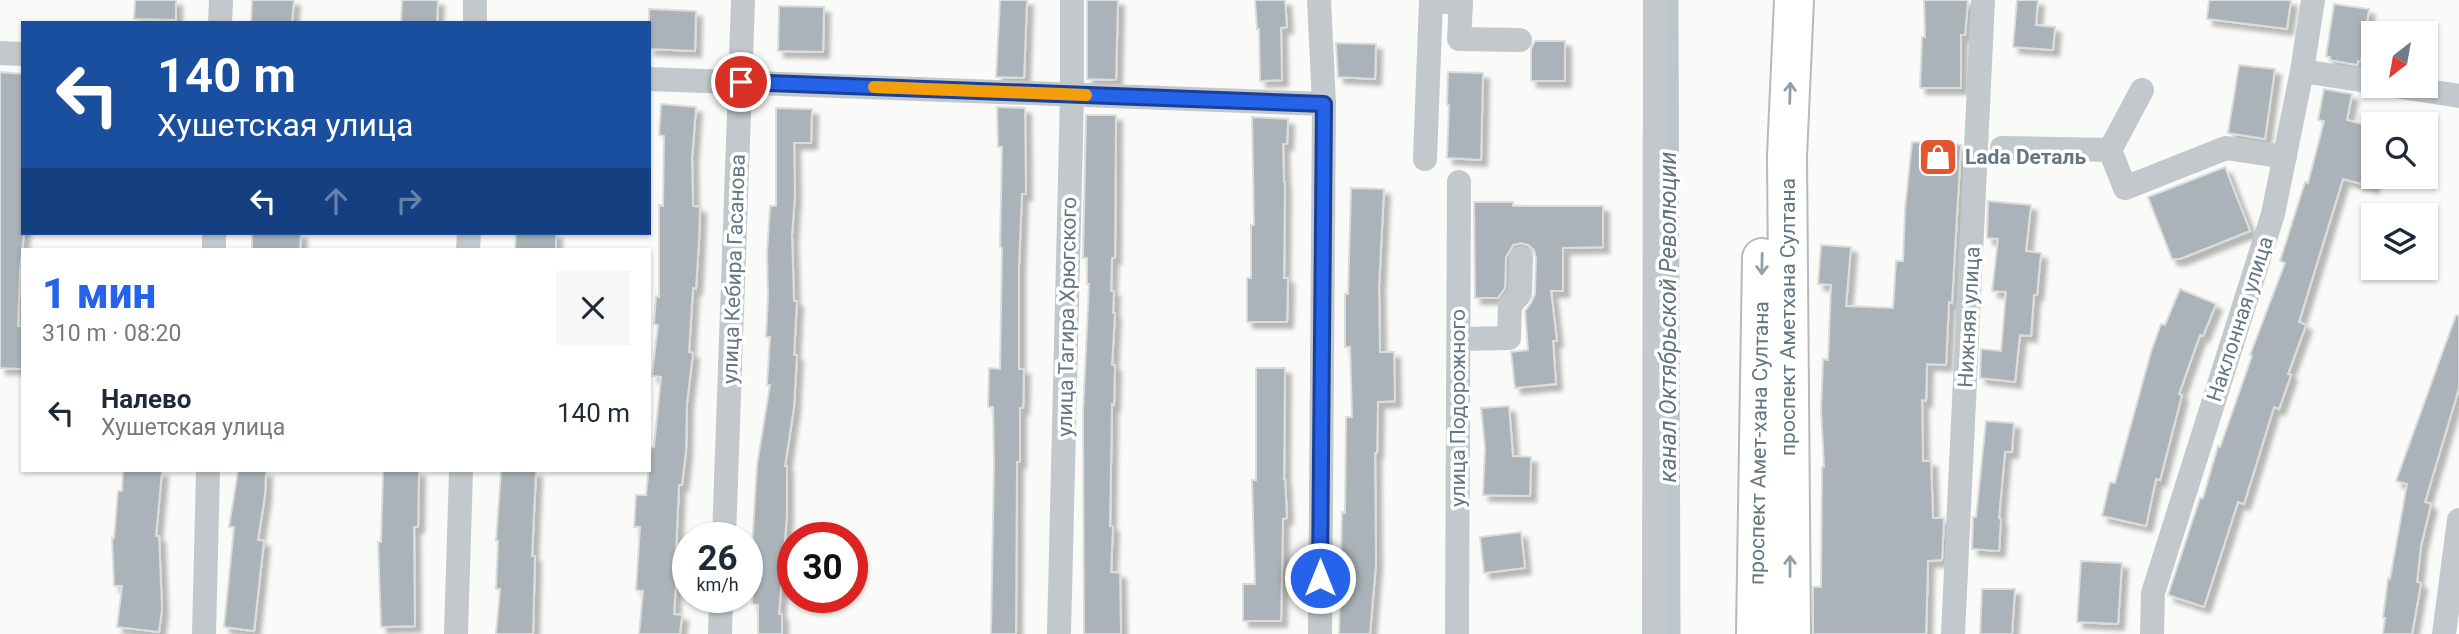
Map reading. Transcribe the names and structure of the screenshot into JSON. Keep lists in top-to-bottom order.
{
  "streets": {
    "main road": ["проспект Аметхана Султана", "проспект Амет-хана Султана"],
    "street": [
      "улица Кебира Гасанова",
      "улица Тагира Хрюгского",
      "Нижняя улица",
      "Наклонная улица",
      "улица Подорожного"
    ]
  },
  "one_way": ["проспект Аметхана Султана", "проспект Амет-хана Султана"],
  "water": ["канал Октябрьской Революции"],
  "places": {
    "shop": ["Lada Dеталь"]
  },
  "north": "bottom left",
  "page": {
    "turn": ["140 m", "Хушетская улица"],
    "heading": ["1 мин", "310 m · 08:20"],
    "list": [
      {
        "name": "Налево",
        "note": "Хушетская улица",
        "value": "140 m"
      }
    ],
    "speed": "26 km/h",
    "limit": "30"
  }
}
